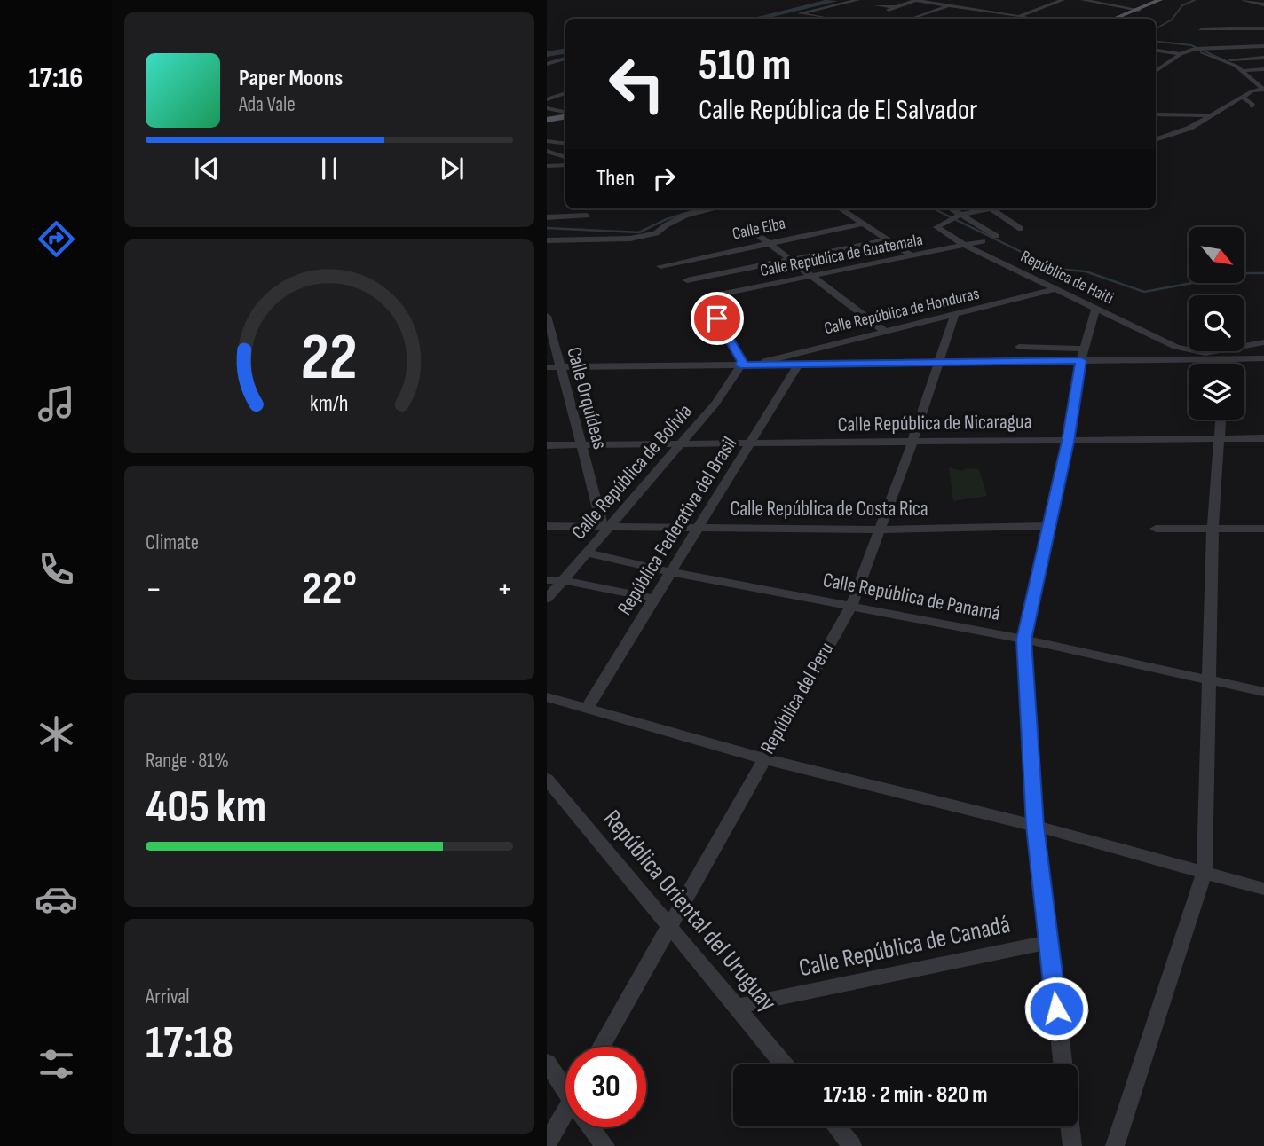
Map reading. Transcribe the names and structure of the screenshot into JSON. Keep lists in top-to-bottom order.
{
  "streets": {
    "street": [
      "Calle Elba",
      "Calle República de Guatemala",
      "República de Haiti",
      "Calle República de Honduras",
      "Calle Orquídeas",
      "Calle República de Nicaragua",
      "Calle República de Bolivia",
      "Calle República de Costa Rica",
      "República Federativa del Brasil",
      "Calle República de Panamá",
      "República del Peru",
      "República Oriental del Uruguay",
      "Calle República de Canadá"
    ]
  },
  "crossings": [
    ["Calle República de Guatemala", "República de Haiti"],
    ["Calle República de Guatemala", "Calle República de Bolivia"],
    ["República de Haiti", "Calle República de Honduras"],
    ["Calle República de Honduras", "República del Peru"],
    ["Calle Orquídeas", "Calle República de Nicaragua"],
    ["Calle Orquídeas", "Calle República de Bolivia"],
    ["Calle Orquídeas", "Calle República de Costa Rica"],
    ["Calle República de Nicaragua", "Calle República de Bolivia"],
    ["Calle República de Nicaragua", "República Federativa del Brasil"],
    ["Calle República de Nicaragua", "República del Peru"],
    ["Calle República de Bolivia", "Calle República de Costa Rica"],
    ["Calle República de Bolivia", "Calle República de Panamá"],
    ["Calle República de Costa Rica", "República Federativa del Brasil"],
    ["Calle República de Costa Rica", "República del Peru"],
    ["República Federativa del Brasil", "Calle República de Panamá"],
    ["Calle República de Panamá", "República del Peru"],
    ["República del Peru", "República Oriental del Uruguay"],
    ["República Oriental del Uruguay", "Calle República de Canadá"]
  ],
  "north": "bottom right",
  "page": {
    "tabs": "17:16",
    "turn": ["510 m", "Calle República de El Salvador"],
    "song": ["Paper Moons", "Ada Vale"],
    "then": "Then",
    "tile": [
      "Climate",
      ["Range · 81%", "405 km"],
      ["Arrival", "17:18"]
    ],
    "heat": ["−", "22°", "+"],
    "limit": "30",
    "trip": "17:18 · 2 min · 820 m",
    "gauge": ["22", "km/h"]
  }
}
